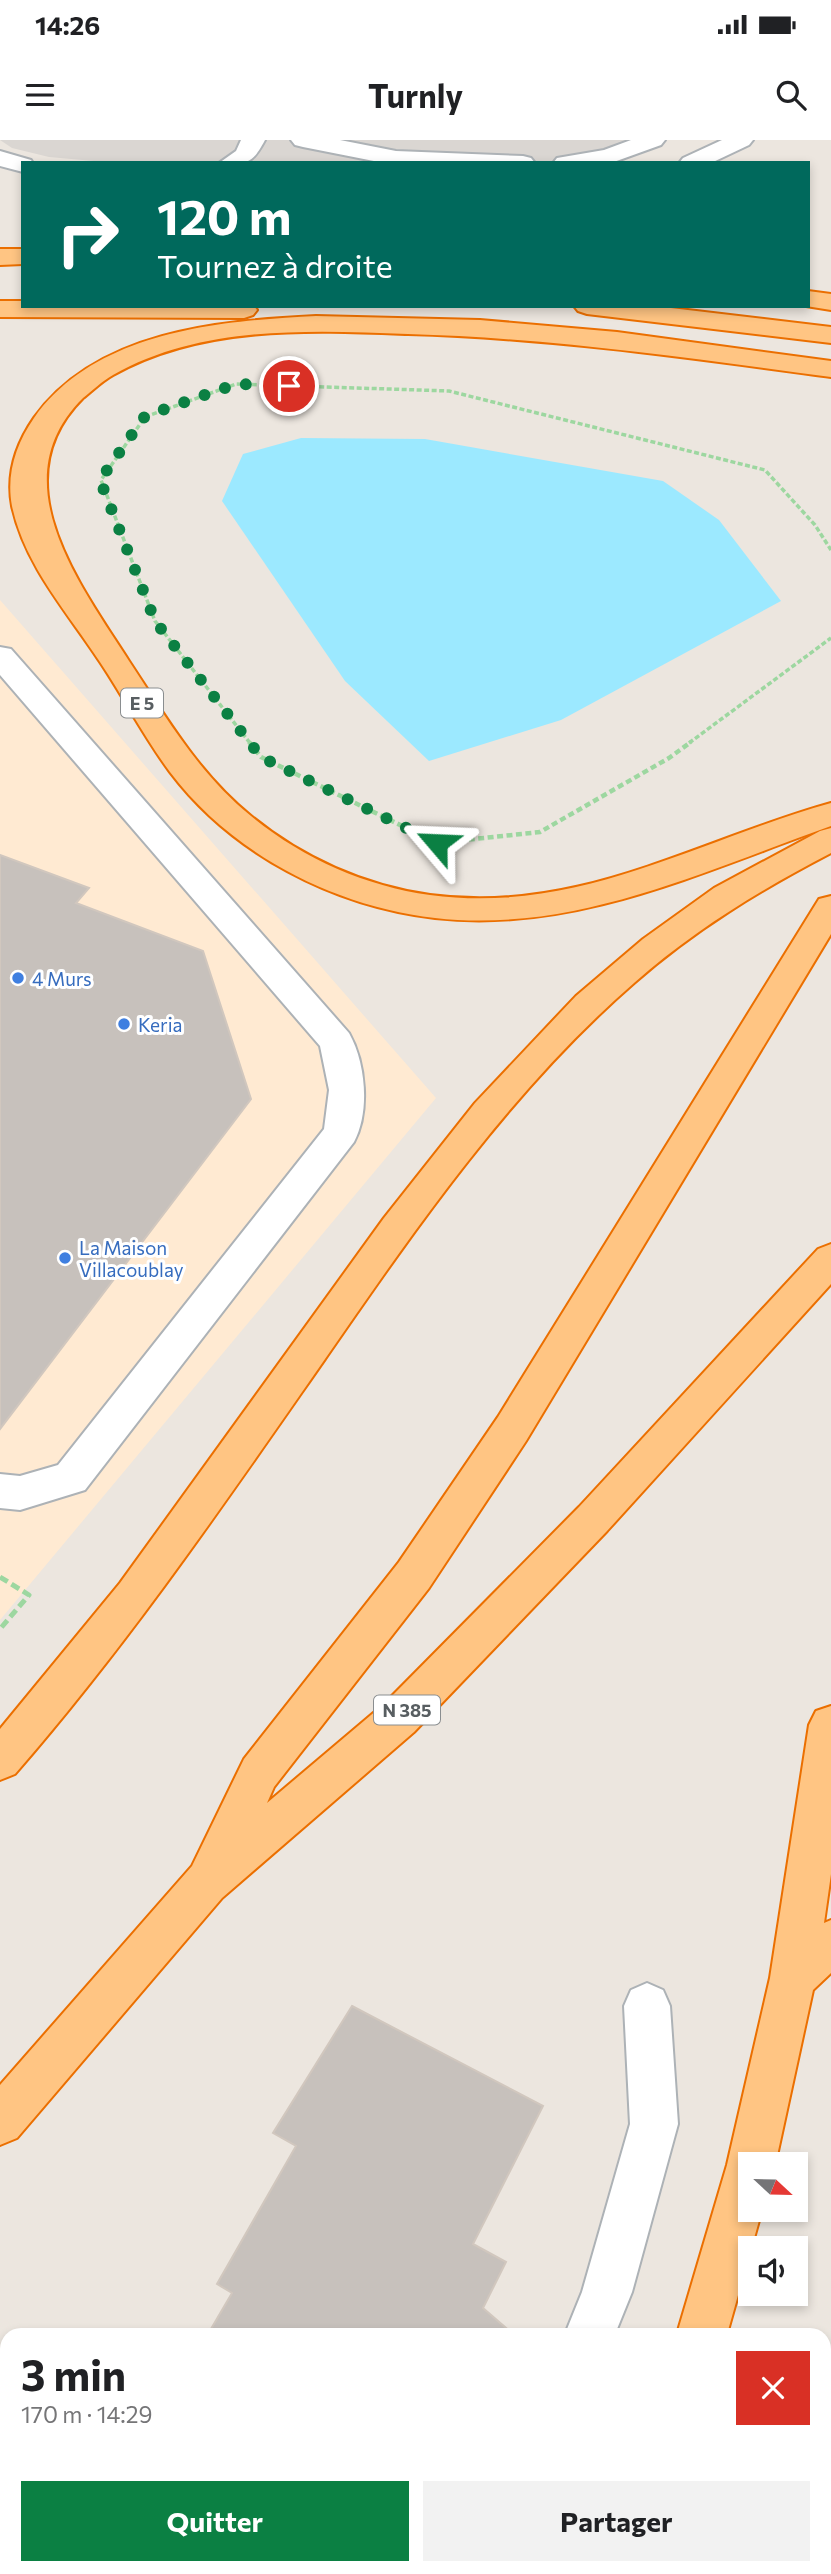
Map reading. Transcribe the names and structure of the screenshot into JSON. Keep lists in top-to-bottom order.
{
  "streets": {
    "highway": ["E 5", "N 385"]
  },
  "places": ["4 Murs", "Keria", "La Maison Villacoublay"],
  "north": "right",
  "page": {
    "status": "14:26",
    "header": "Turnly",
    "turn": ["120 m", "Tournez à droite"],
    "heading": ["3 min", "170 m · 14:29"],
    "buttons": ["Quitter", "Partager"]
  }
}
